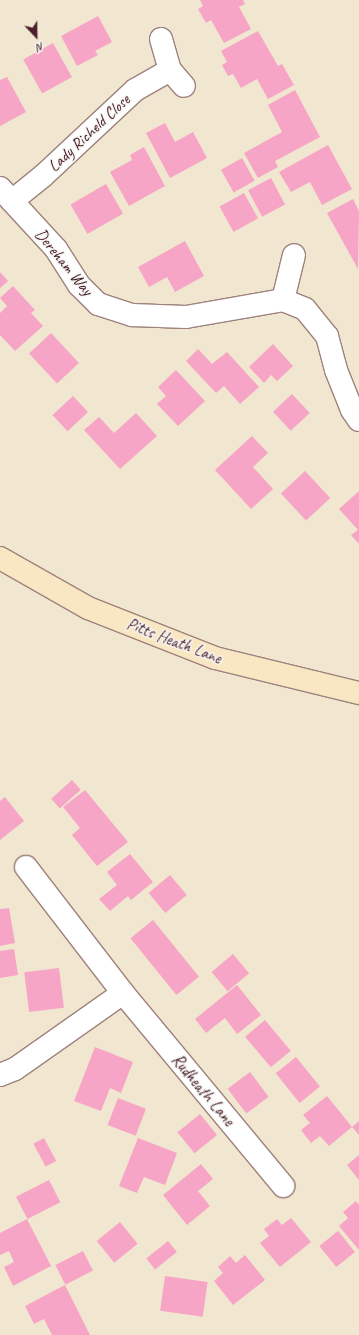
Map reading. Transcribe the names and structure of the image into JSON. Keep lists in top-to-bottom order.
{
  "streets": {
    "street": [
      "Lady Richeld Close",
      "Dereham Way",
      "Pitts Heath Lane",
      "Rudheath Lane"
    ]
  },
  "crossings": [
    ["Lady Richeld Close", "Dereham Way"]
  ],
  "north": "bottom"
}
